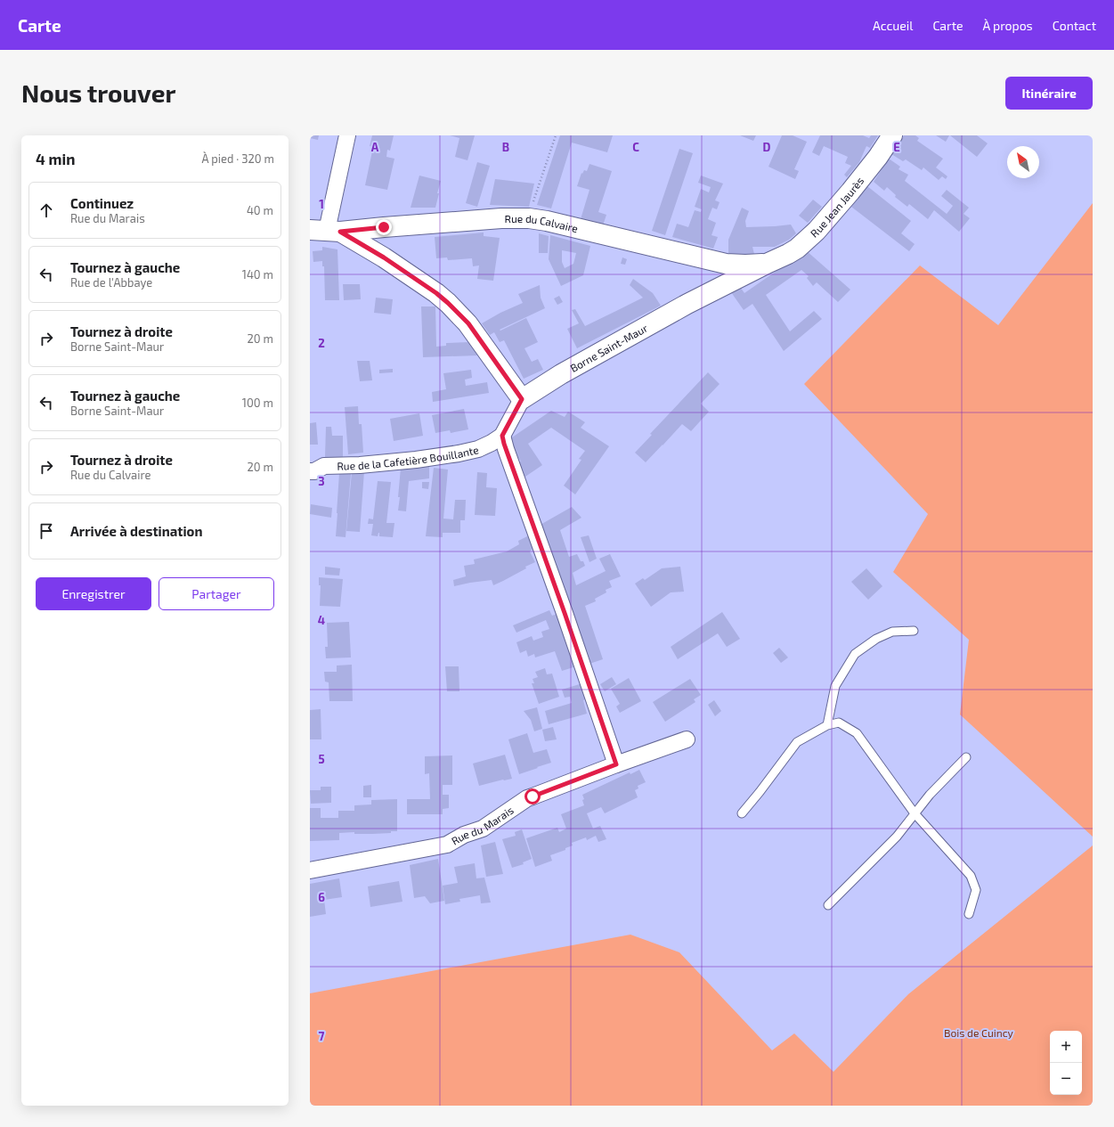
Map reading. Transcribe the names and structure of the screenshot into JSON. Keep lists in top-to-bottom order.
{
  "streets": {
    "street": [
      "Rue Jean Jaurès",
      "Rue du Calvaire",
      "Borne Saint-Maur",
      "Rue de la Cafetière Bouillante",
      "Rue du Marais"
    ]
  },
  "crossings": [
    ["Rue Jean Jaurès", "Rue du Calvaire"],
    ["Rue Jean Jaurès", "Borne Saint-Maur"],
    ["Rue du Calvaire", "Borne Saint-Maur"],
    ["Borne Saint-Maur", "Rue de la Cafetière Bouillante"]
  ],
  "parks": ["Bois de Cuincy"],
  "north": "top left",
  "page": {
    "header": "Carte",
    "nav": [
      "Accueil",
      "Carte",
      "À propos",
      "Contact"
    ],
    "buttons": [
      "Itinéraire",
      ["Enregistrer", "Partager"]
    ],
    "title": "Nous trouver",
    "heading": ["4 min", "À pied · 320 m"],
    "list": [
      ["Continuez", "Rue du Marais", "40 m"],
      ["Tournez à gauche", "Rue de l'Abbaye", "140 m"],
      ["Tournez à droite", "Borne Saint-Maur", "20 m"],
      ["Tournez à gauche", "Borne Saint-Maur", "100 m"],
      ["Tournez à droite", "Rue du Calvaire", "20 m"],
      "Arrivée à destination"
    ],
    "map_buttons": ["+", "−"]
  },
  "grid": {
    "columns": [
      "A",
      "B",
      "C",
      "D",
      "E"
    ],
    "rows": [
      "1",
      "2",
      "3",
      "4",
      "5",
      "6",
      "7"
    ]
  }
}
